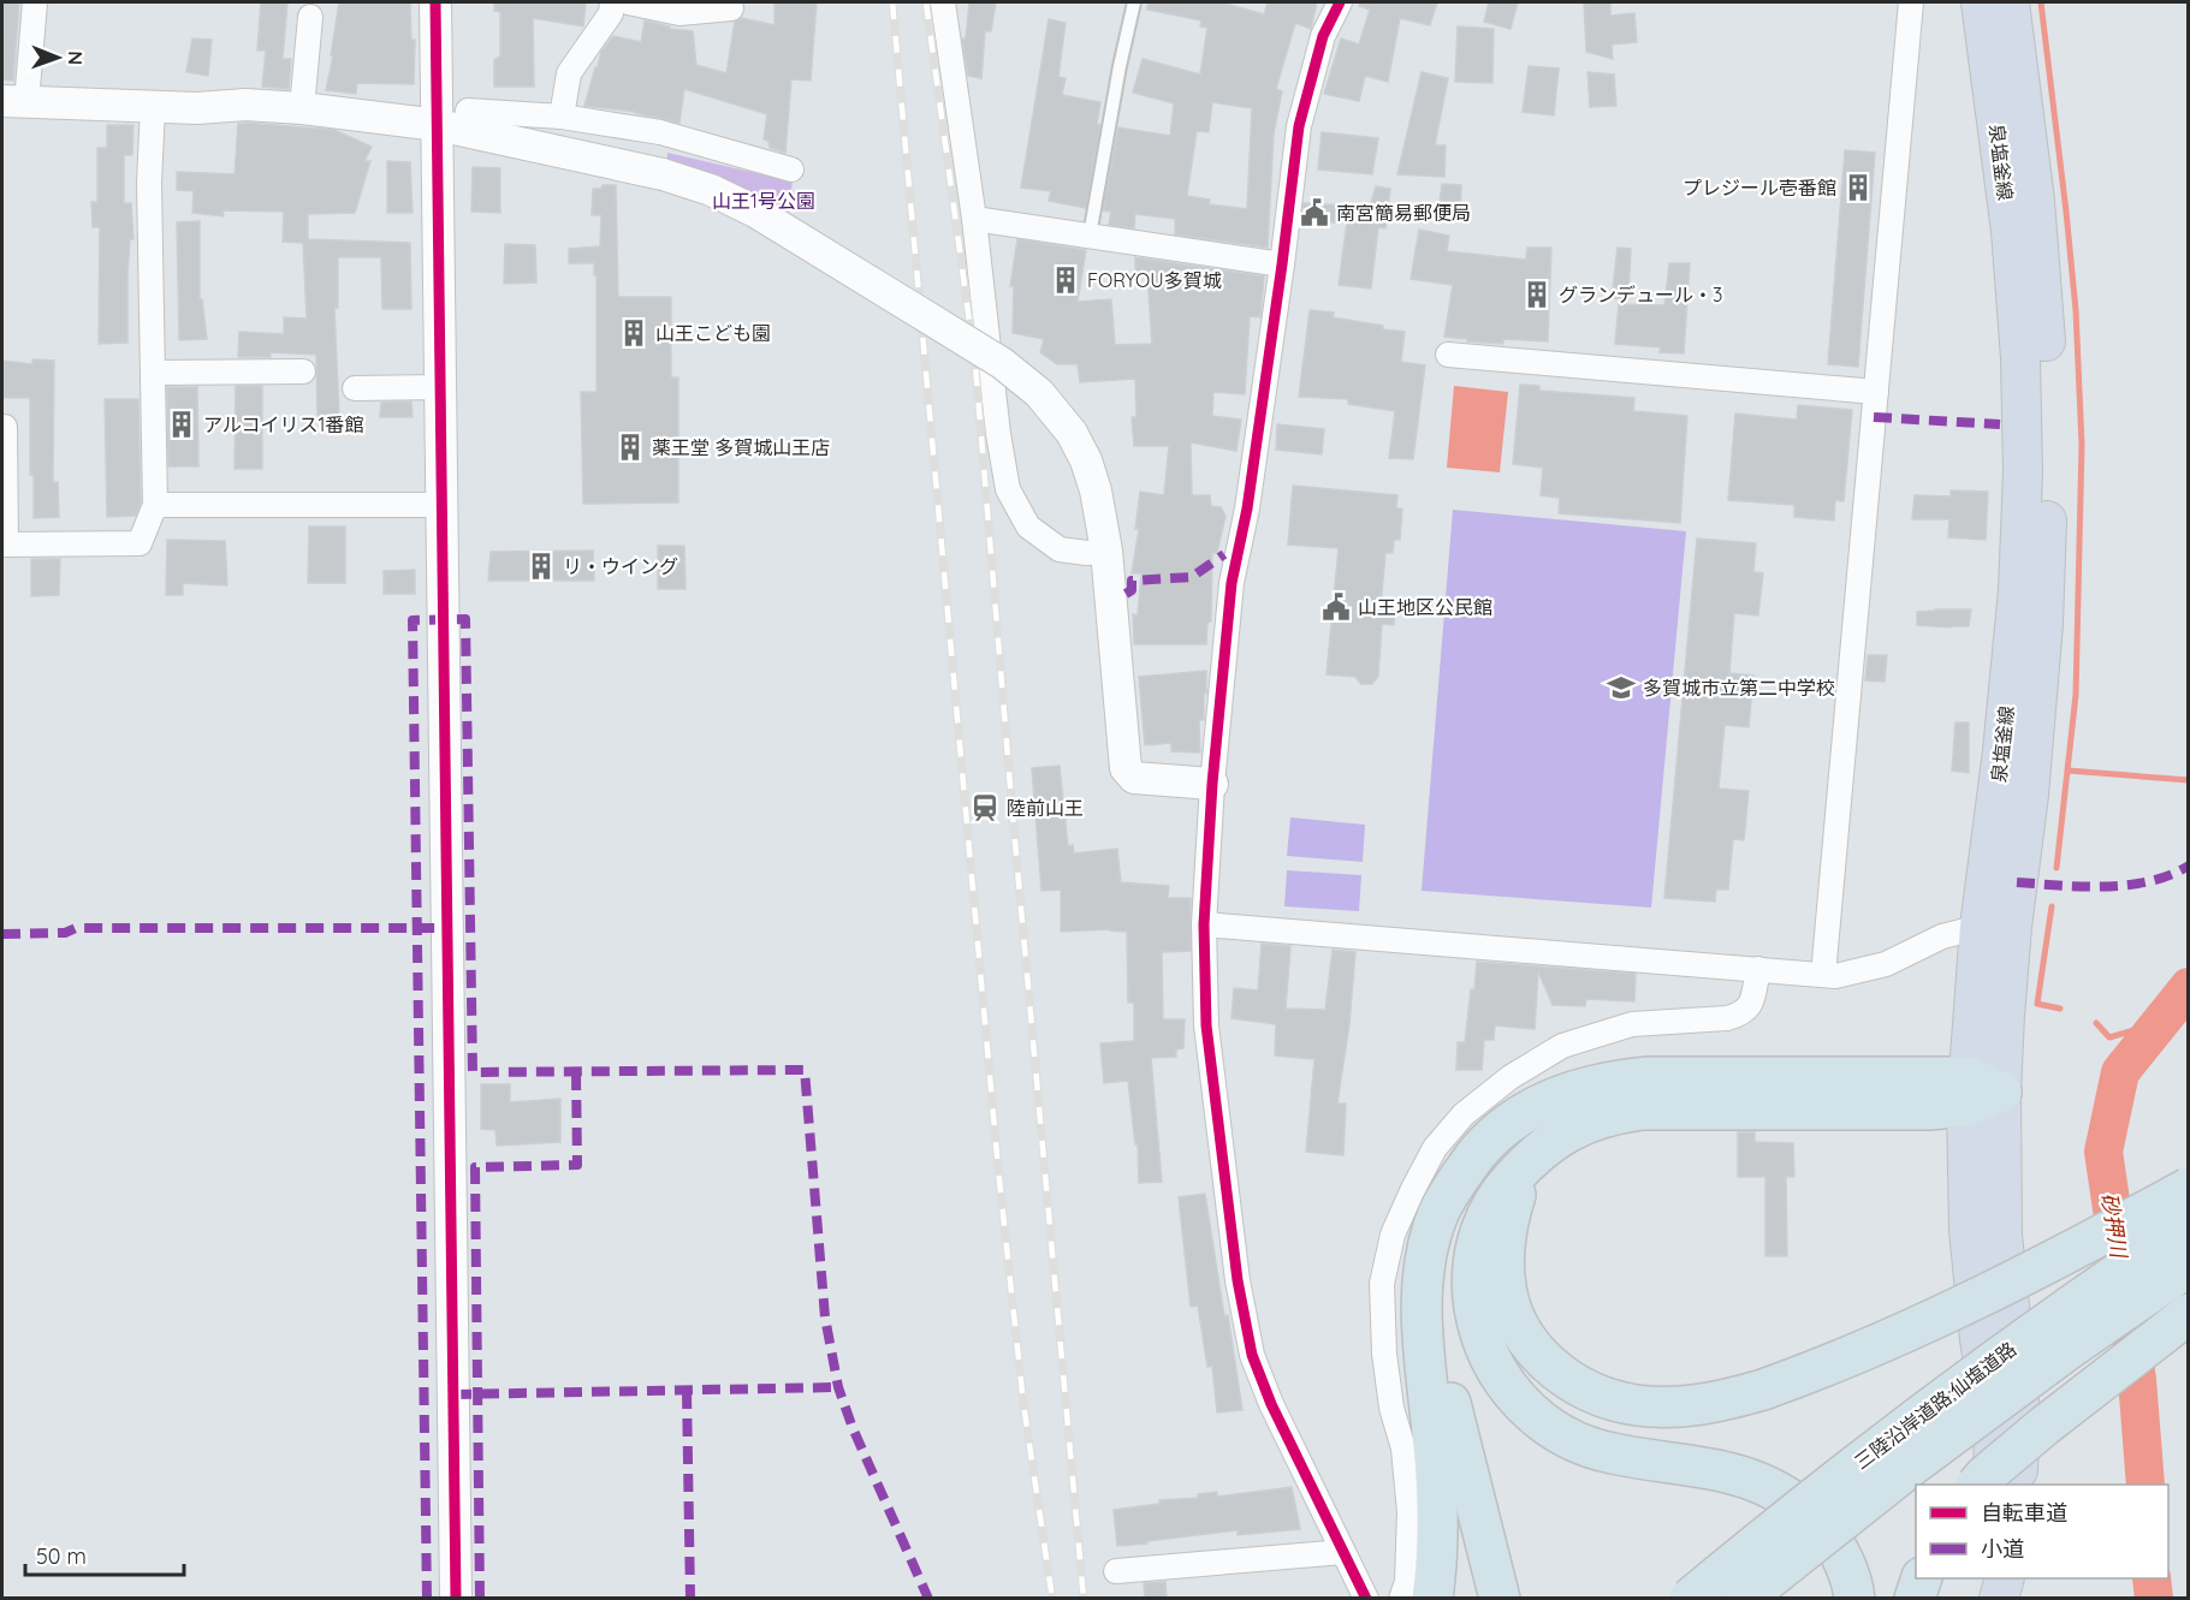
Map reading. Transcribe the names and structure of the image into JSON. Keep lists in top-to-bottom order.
{
  "streets": {
    "highway": ["三陸沿岸道路;仙塩道路"],
    "main road": ["泉塩釜線"]
  },
  "water": ["砂押川"],
  "parks": ["山王1号公園"],
  "places": {
    "building": [
      "プレジール壱番館",
      "FORYOU多賀城",
      "グランデュール・3",
      "山王こども園",
      "アルコイリス1番館",
      "薬王堂 多賀城山王店",
      "リ・ウイング"
    ],
    "public building": ["南宮簡易郵便局", "山王地区公民館"],
    "school or university": ["多賀城市立第二中学校"],
    "station": ["陸前山王"]
  },
  "legend": ["自転車道", "小道"],
  "scale_bar": "50 m",
  "north": "right"
}
